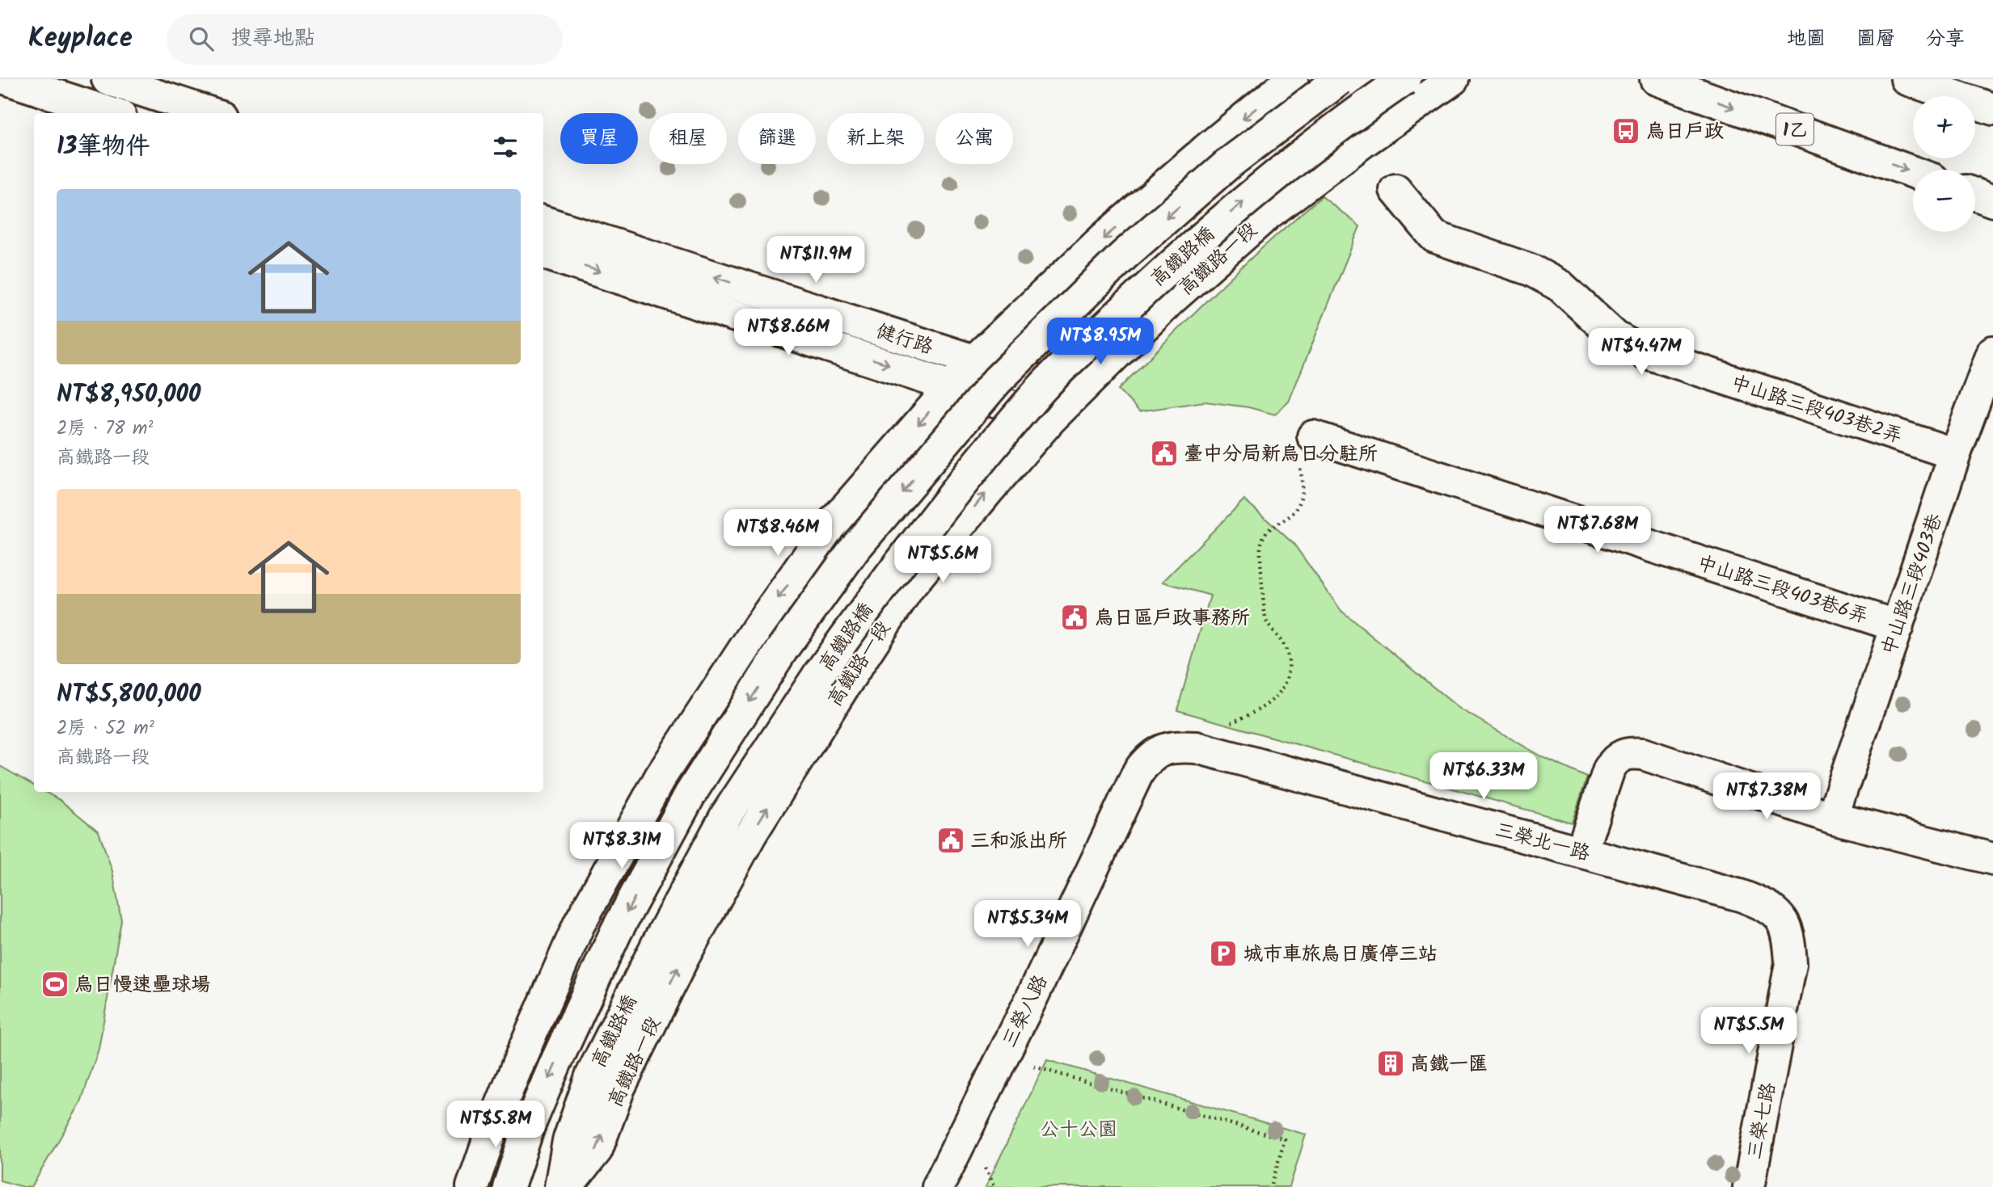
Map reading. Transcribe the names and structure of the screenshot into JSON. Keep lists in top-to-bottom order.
{
  "streets": {
    "street": [
      "1乙",
      "高鐵路橋",
      "高鐵路一段",
      "健行路",
      "中山路三段403巷2弄",
      "中山路三段403巷",
      "中山路三段403巷6弄",
      "三榮北一路",
      "三榮八路",
      "三榮七路"
    ]
  },
  "crossings": [
    ["高鐵路一段", "健行路"],
    ["中山路三段403巷2弄", "中山路三段403巷"],
    ["中山路三段403巷", "中山路三段403巷6弄"],
    ["三榮北一路", "三榮八路"],
    ["三榮北一路", "三榮七路"]
  ],
  "parks": ["公十公園"],
  "places": {
    "bus stop": ["烏日戶政"],
    "public building": ["臺中分局新烏日分駐所", "烏日區戶政事務所", "三和派出所"],
    "parking": ["城市車旅烏日廣停三站"],
    "sports": ["烏日慢速壘球場"],
    "building": ["高鐵一匯"]
  },
  "page": {
    "header": "Keyplace",
    "search": "搜尋地點",
    "nav": ["地圖", "圖層", "分享"],
    "map_buttons": ["+", "−"],
    "chip": [
      "買屋",
      "租屋",
      "篩選",
      "新上架",
      "公寓"
    ],
    "heading": "13筆物件",
    "list": [
      {
        "name": "NT$8,950,000",
        "note": "2房 · 78 m² · 高鐵路一段"
      },
      {
        "name": "NT$5,800,000",
        "note": "2房 · 52 m² · 高鐵路一段"
      }
    ],
    "price": [
      "NT$11.9M",
      "NT$8.66M",
      "NT$8.95M",
      "NT$4.47M",
      "NT$7.68M",
      "NT$8.46M",
      "NT$5.6M",
      "NT$6.33M",
      "NT$7.38M",
      "NT$8.31M",
      "NT$5.34M",
      "NT$5.5M",
      "NT$5.8M"
    ]
  }
}
